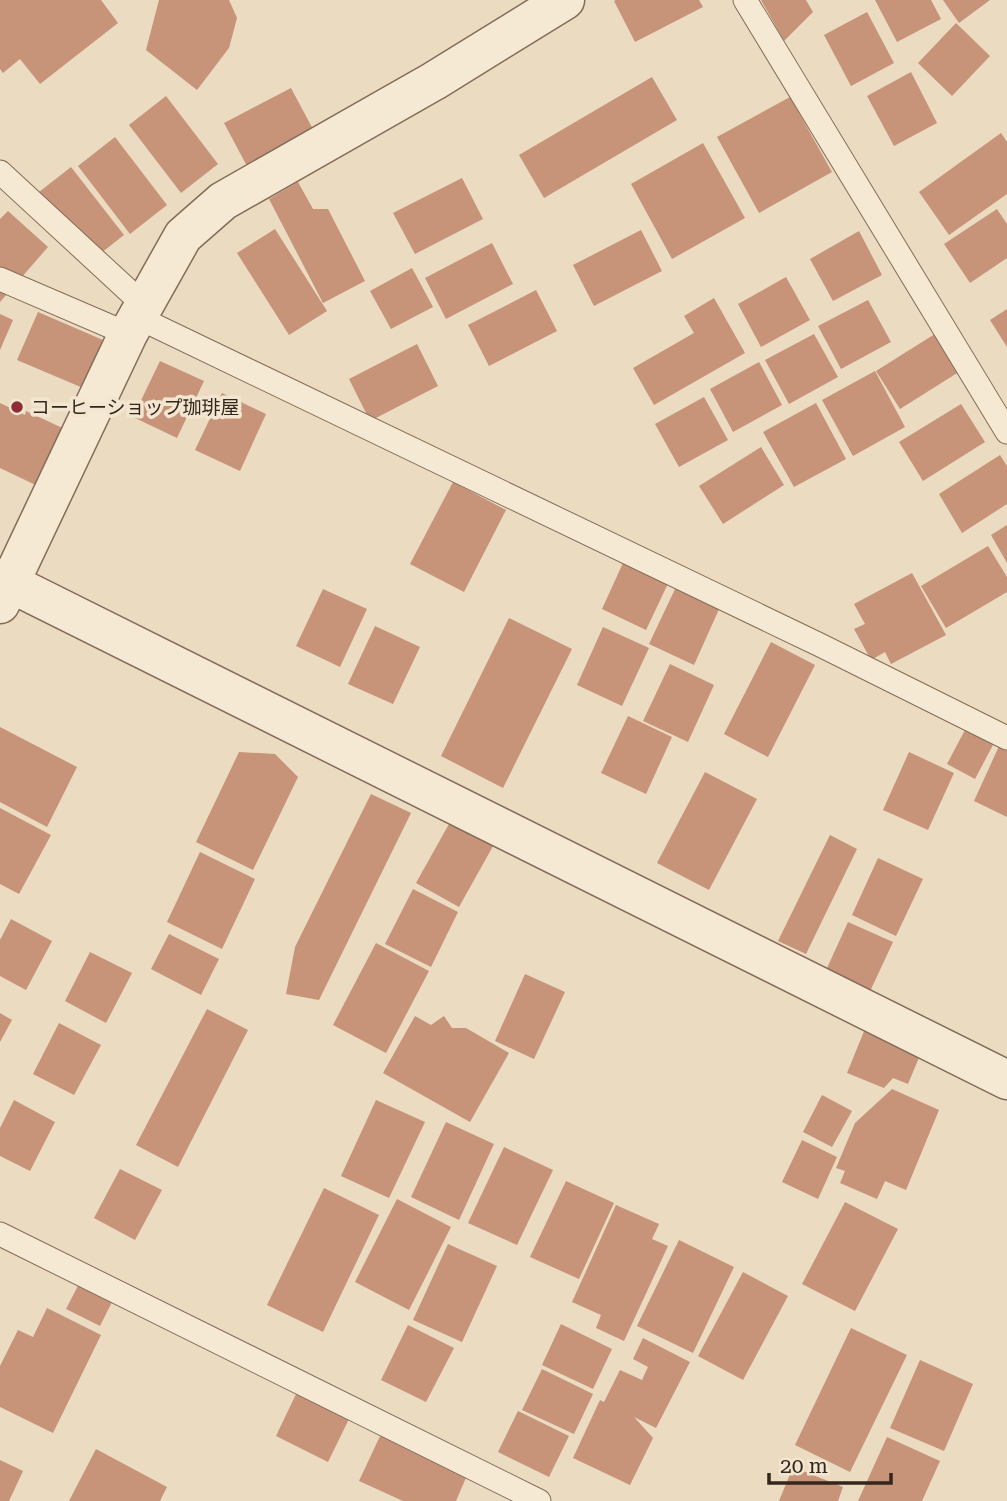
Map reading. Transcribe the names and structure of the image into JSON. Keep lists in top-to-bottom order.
{
  "places": ["コーヒーショップ珈琲屋"],
  "scale_bar": "20 m"
}
